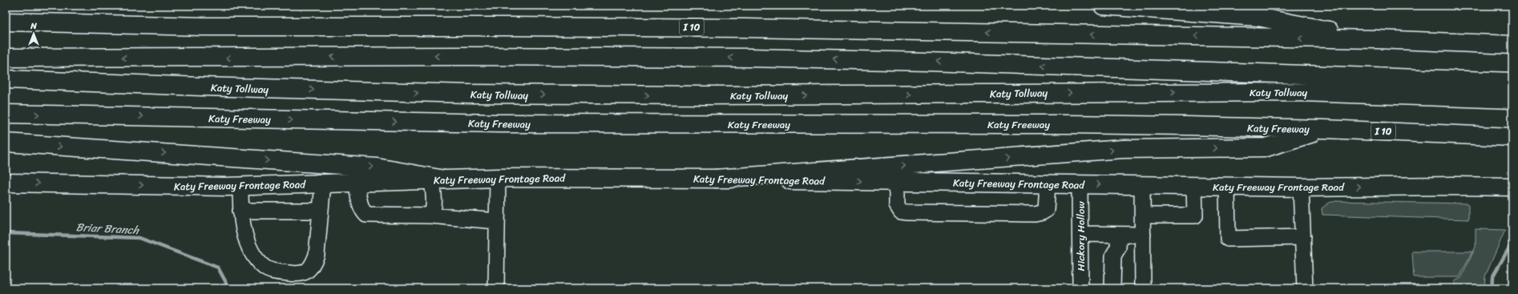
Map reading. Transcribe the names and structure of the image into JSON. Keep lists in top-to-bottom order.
{
  "streets": {
    "main road": [
      "I 10",
      "Katy Tollway",
      "Katy Freeway",
      "Katy Freeway Frontage Road"
    ],
    "street": ["Hickory Hollow"]
  },
  "crossings": [
    ["Katy Freeway Frontage Road", "Hickory Hollow"]
  ],
  "water": ["Briar Branch"],
  "north": "top"
}
